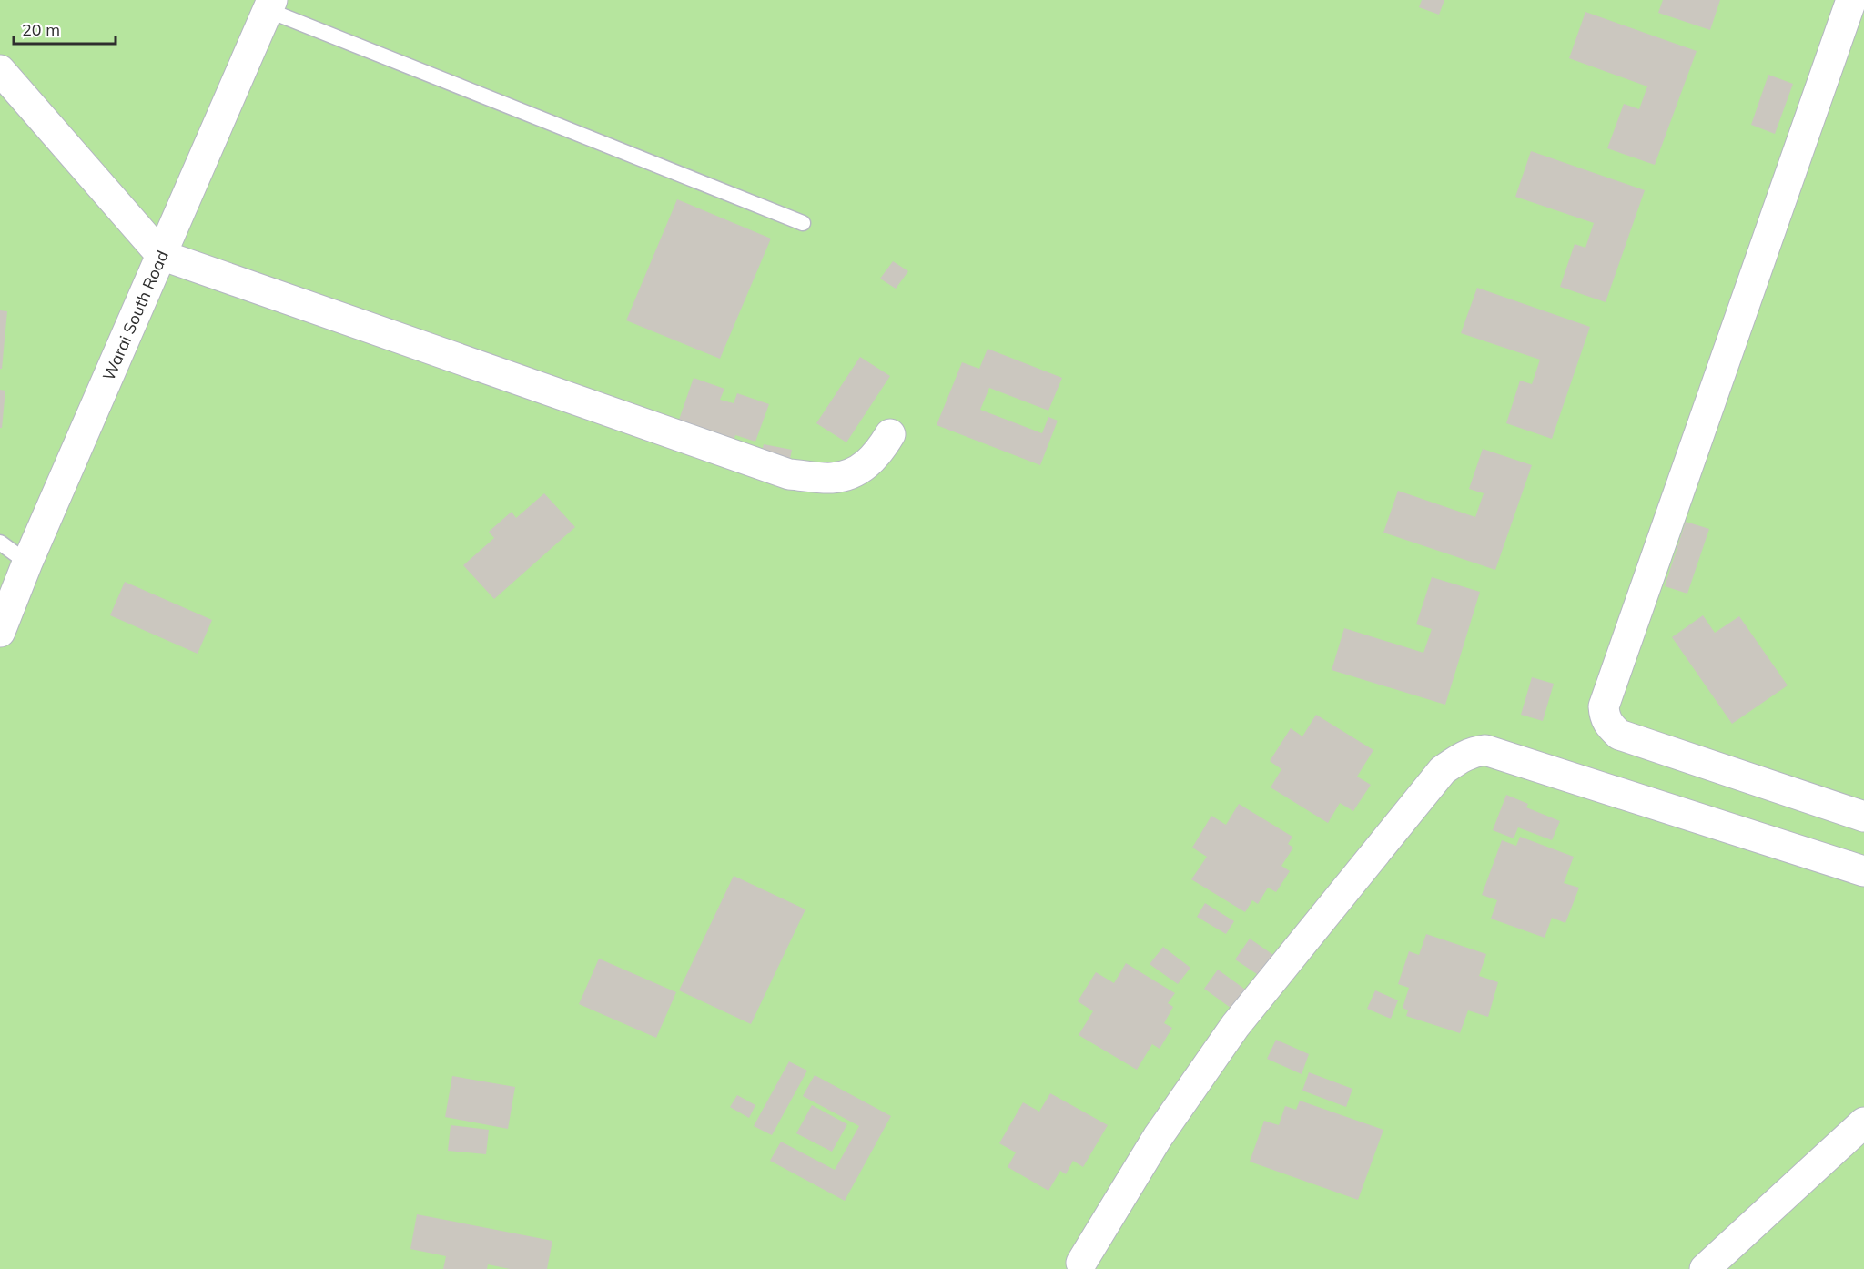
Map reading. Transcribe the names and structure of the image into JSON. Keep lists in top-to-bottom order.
{
  "streets": {
    "street": ["Warai South Road"]
  },
  "scale_bar": "20 m"
}
